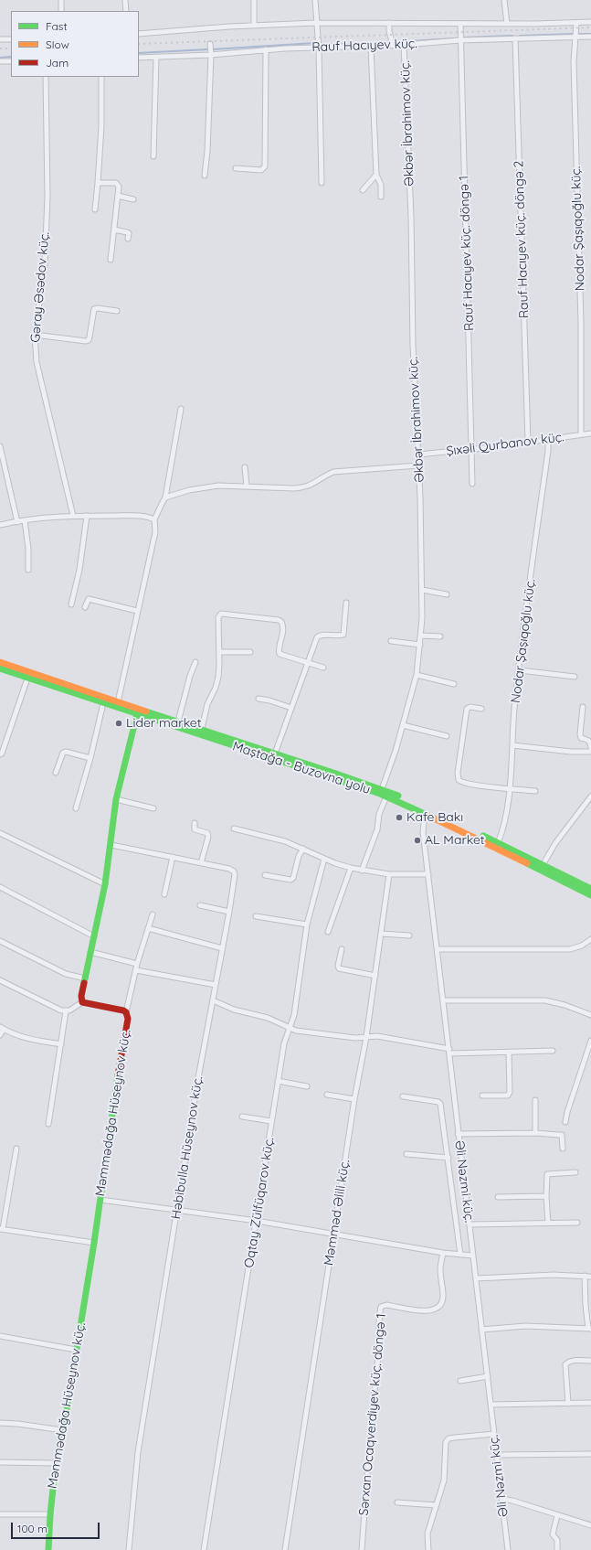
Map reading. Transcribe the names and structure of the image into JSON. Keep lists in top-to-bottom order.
{
  "streets": {
    "main road": ["Maştağa - Buzovna yolu", "Məmmədağa Hüseynov küç."],
    "street": [
      "Rauf Hacıyev küç.",
      "Əkbər İbrahimov küç.",
      "Nodar Şaşıqoğlu küç.",
      "Rauf Hacıyev küç. döngə 2",
      "Rauf Hacıyev küç. döngə 1",
      "Gəray Əsədov küç.",
      "Şıxəli Qurbanov küç.",
      "Həbibulla Hüseynov küç.",
      "Əli Nəzmi küç.",
      "Oqtay Zülfüqarov küç.",
      "Məmməd Əlili küç.",
      "Sərxan Ocaqverdiyev küç. döngə 1"
    ]
  },
  "crossings": [
    ["Rauf Hacıyev küç.", "Əkbər İbrahimov küç."],
    ["Rauf Hacıyev küç.", "Nodar Şaşıqoğlu küç."],
    ["Rauf Hacıyev küç.", "Rauf Hacıyev küç. döngə 2"],
    ["Rauf Hacıyev küç.", "Rauf Hacıyev küç. döngə 1"],
    ["Əkbər İbrahimov küç.", "Şıxəli Qurbanov küç."],
    ["Nodar Şaşıqoğlu küç.", "Şıxəli Qurbanov küç."],
    ["Rauf Hacıyev küç. döngə 2", "Şıxəli Qurbanov küç."],
    ["Rauf Hacıyev küç. döngə 1", "Şıxəli Qurbanov küç."],
    ["Maştağa - Buzovna yolu", "Əli Nəzmi küç."]
  ],
  "places": ["Lider market", "Kafe Bakı", "AL Market"],
  "legend": ["Fast", "Slow", "Jam"],
  "scale_bar": "100 m"
}
